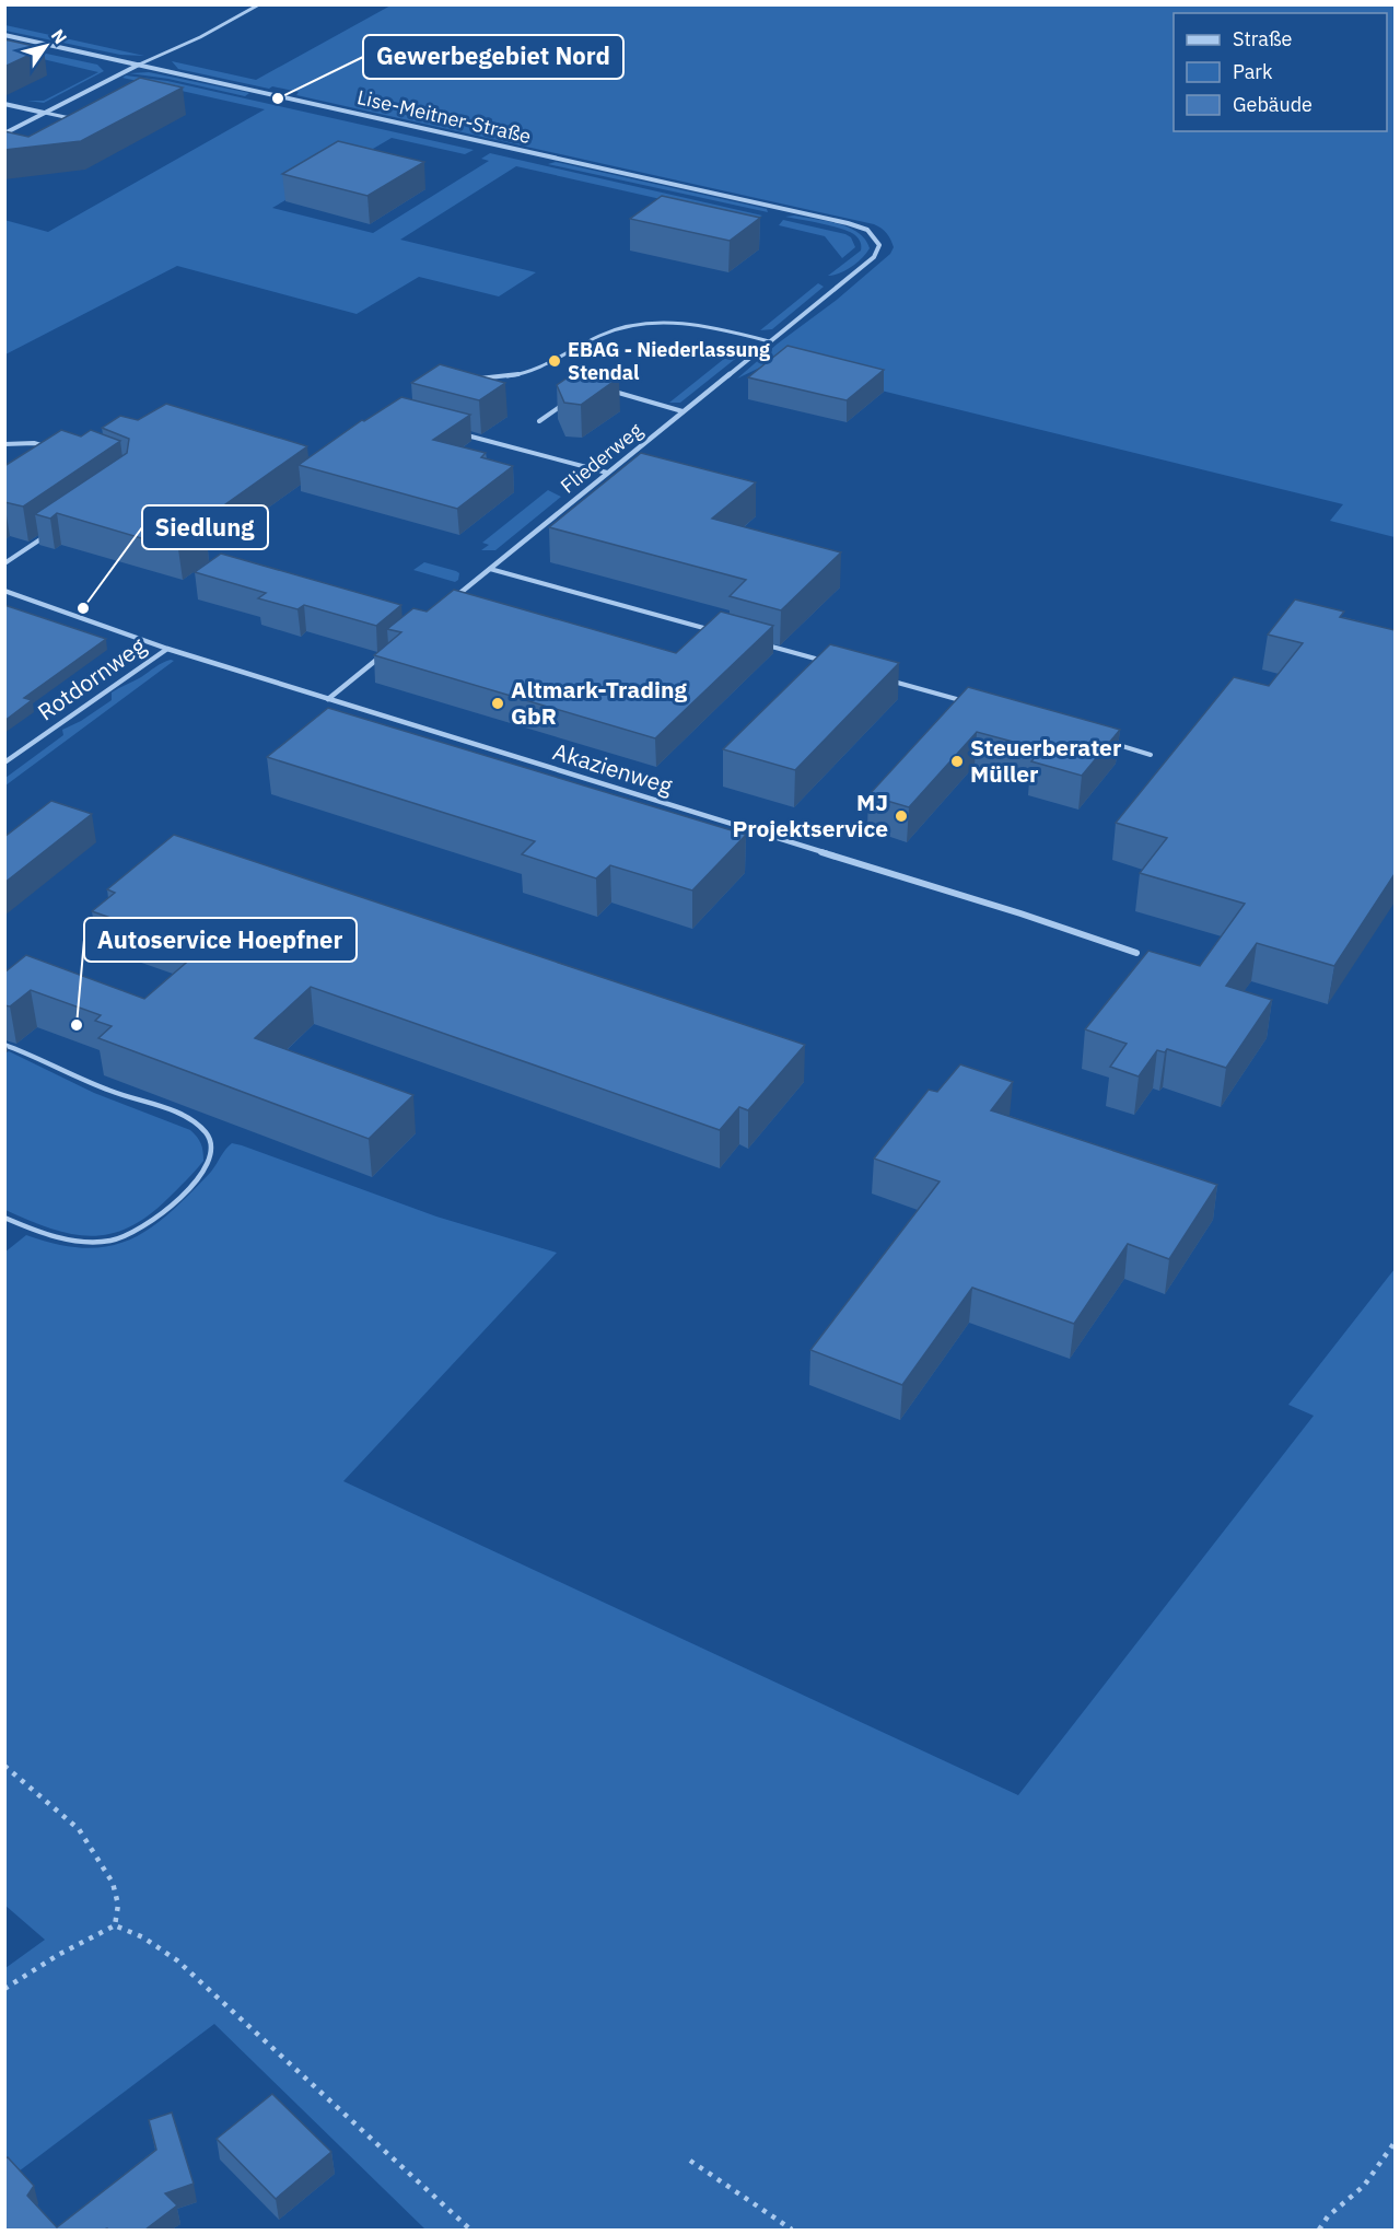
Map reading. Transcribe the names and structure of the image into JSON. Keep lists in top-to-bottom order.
{
  "streets": {
    "street": [
      "Lise-Meitner-Straße",
      "Fliederweg",
      "Rotdornweg",
      "Akazienweg"
    ]
  },
  "crossings": [
    ["Lise-Meitner-Straße", "Fliederweg"],
    ["Rotdornweg", "Akazienweg"]
  ],
  "places": [
    "Gewerbegebiet Nord",
    "EBAG - Niederlassung Stendal",
    "Siedlung",
    "Altmark-Trading GbR",
    "Steuerberater Müller",
    "MJ Projektservice",
    "Autoservice Hoepfner"
  ],
  "legend": ["Straße", "Park", "Gebäude"],
  "north": "top right"
}
